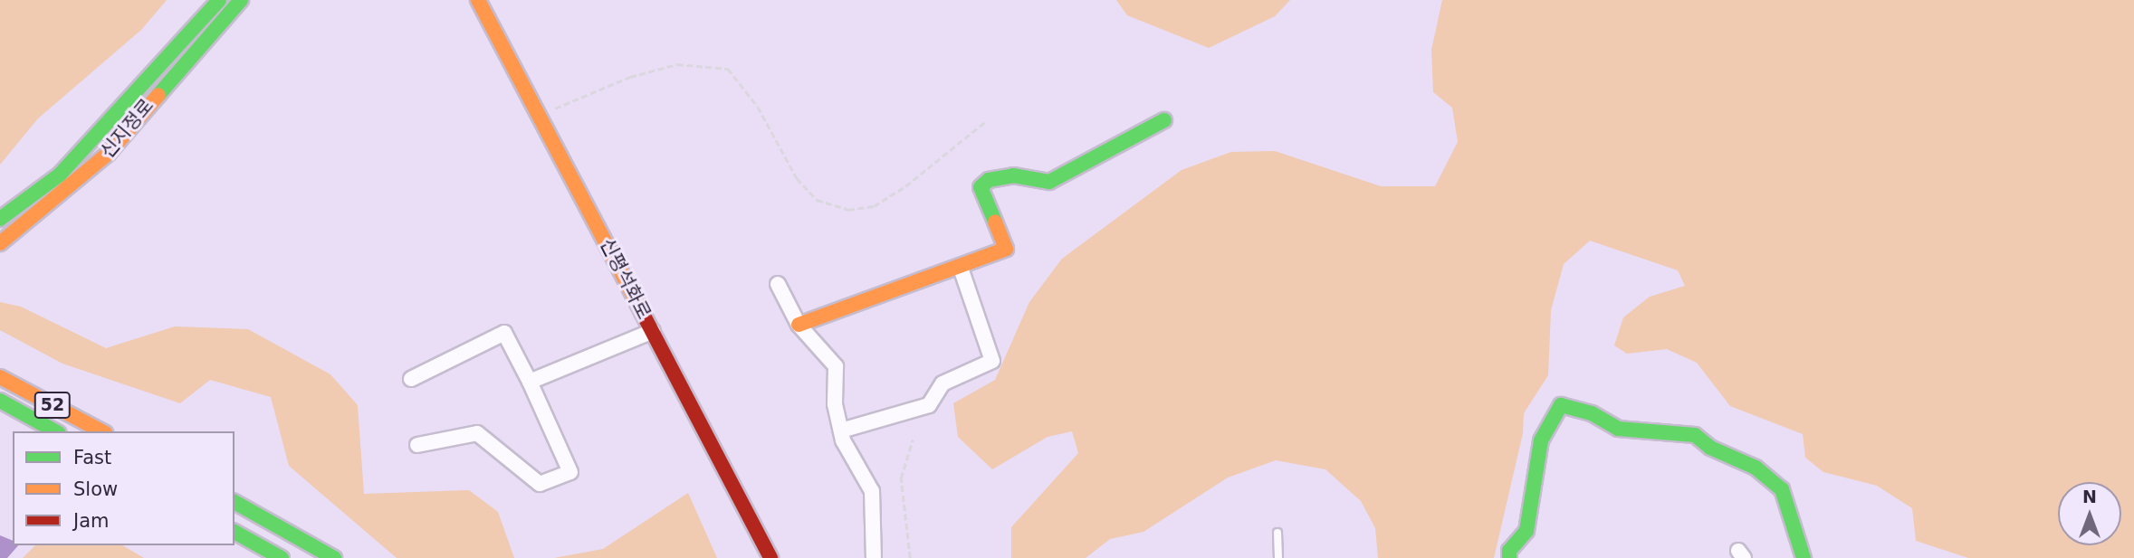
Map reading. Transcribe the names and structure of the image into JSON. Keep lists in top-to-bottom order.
{
  "streets": {
    "main road": ["신지정로", "신평석화로", "52"]
  },
  "legend": ["Fast", "Slow", "Jam"],
  "north": "top"
}
